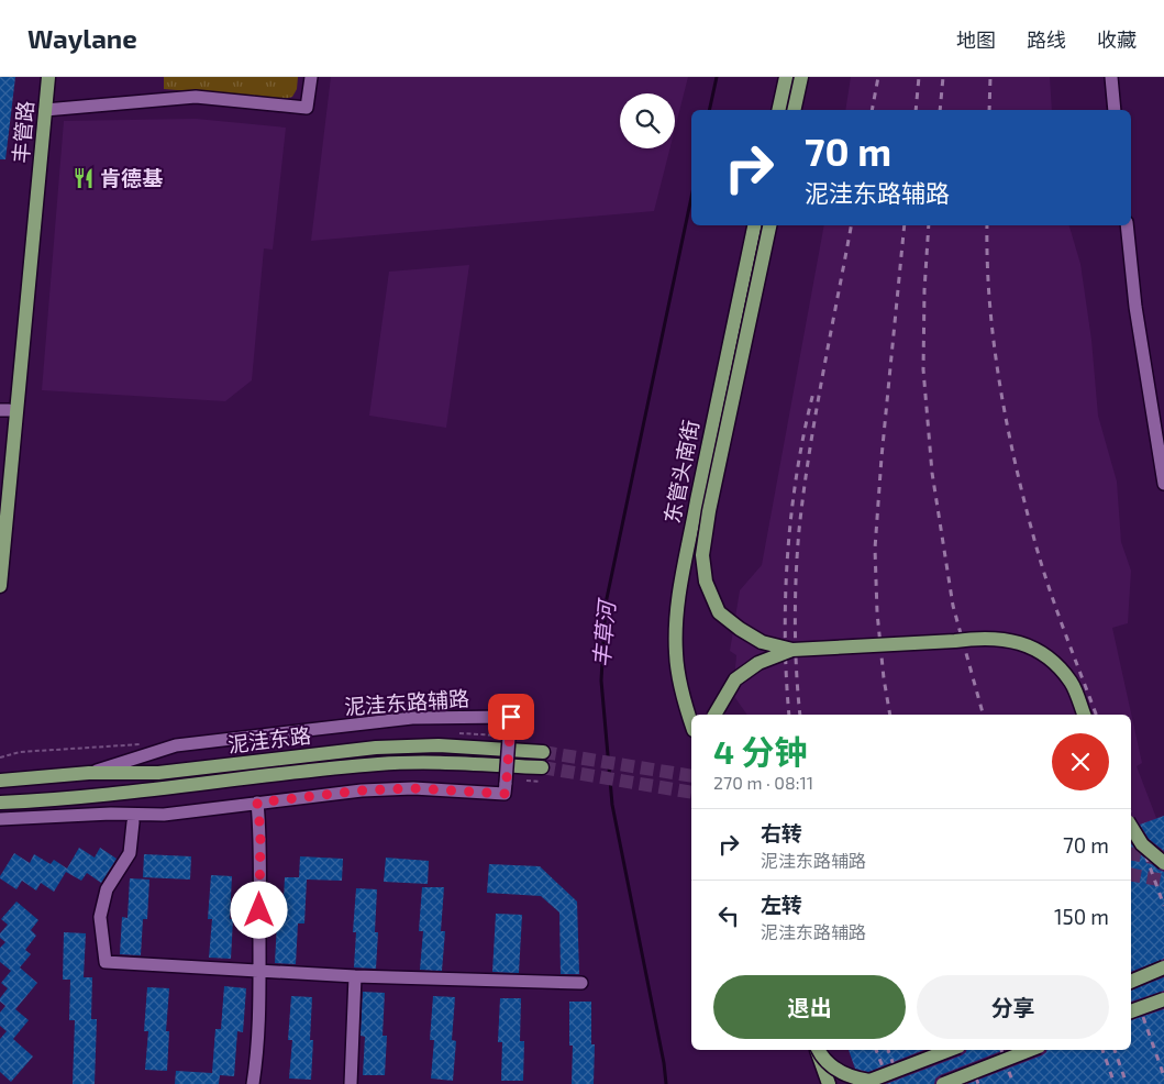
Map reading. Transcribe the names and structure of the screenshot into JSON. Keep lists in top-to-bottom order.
{
  "streets": {
    "main road": ["丰管路", "东管头南街", "泥洼东路"],
    "street": ["泥洼东路辅路"]
  },
  "crossings": [
    ["泥洼东路辅路", "泥洼东路"]
  ],
  "water": ["丰草河"],
  "places": {
    "restaurant": ["肯德基"]
  },
  "page": {
    "header": "Waylane",
    "nav": ["地图", "路线", "收藏"],
    "turn": ["70 m", "泥洼东路辅路"],
    "heading": ["4 分钟", "270 m · 08:11"],
    "list": [
      {
        "name": "右转",
        "note": "泥洼东路辅路",
        "value": "70 m"
      },
      {
        "name": "左转",
        "note": "泥洼东路辅路",
        "value": "150 m"
      }
    ],
    "buttons": ["退出", "分享"]
  }
}
